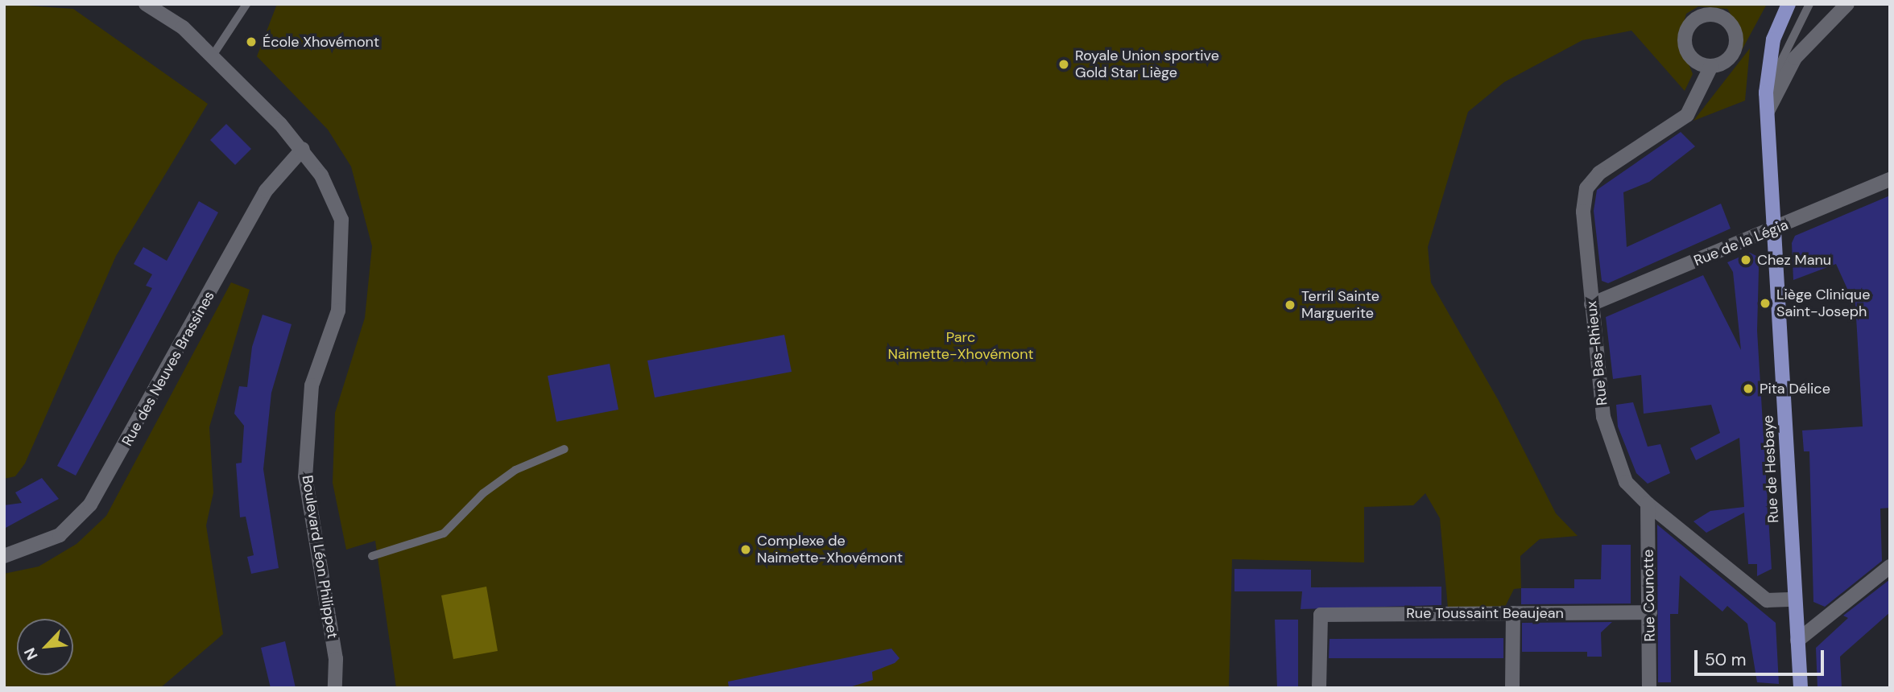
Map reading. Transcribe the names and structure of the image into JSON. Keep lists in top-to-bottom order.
{
  "streets": {
    "main road": ["Rue de Hesbaye"],
    "street": [
      "Rue de la Légia",
      "Rue Bas-Rhieux",
      "Rue des Neuves Brassines",
      "Boulevard Léon Philippet",
      "Rue Counotte",
      "Rue Toussaint Beaujean"
    ]
  },
  "crossings": [
    ["Rue de la Légia", "Rue Bas-Rhieux"],
    ["Rue de la Légia", "Rue de Hesbaye"],
    ["Rue Bas-Rhieux", "Rue de Hesbaye"],
    ["Rue Bas-Rhieux", "Rue Counotte"],
    ["Rue des Neuves Brassines", "Boulevard Léon Philippet"],
    ["Rue Counotte", "Rue Toussaint Beaujean"]
  ],
  "parks": ["Parc Naimette-Xhovémont"],
  "places": [
    "École Xhovémont",
    "Royale Union sportive Gold Star Liège",
    "Chez Manu",
    "Liège Clinique Saint-Joseph",
    "Terril Sainte Marguerite",
    "Pita Délice",
    "Complexe de Naimette-Xhovémont"
  ],
  "scale_bar": "50 m",
  "north": "bottom left"
}
